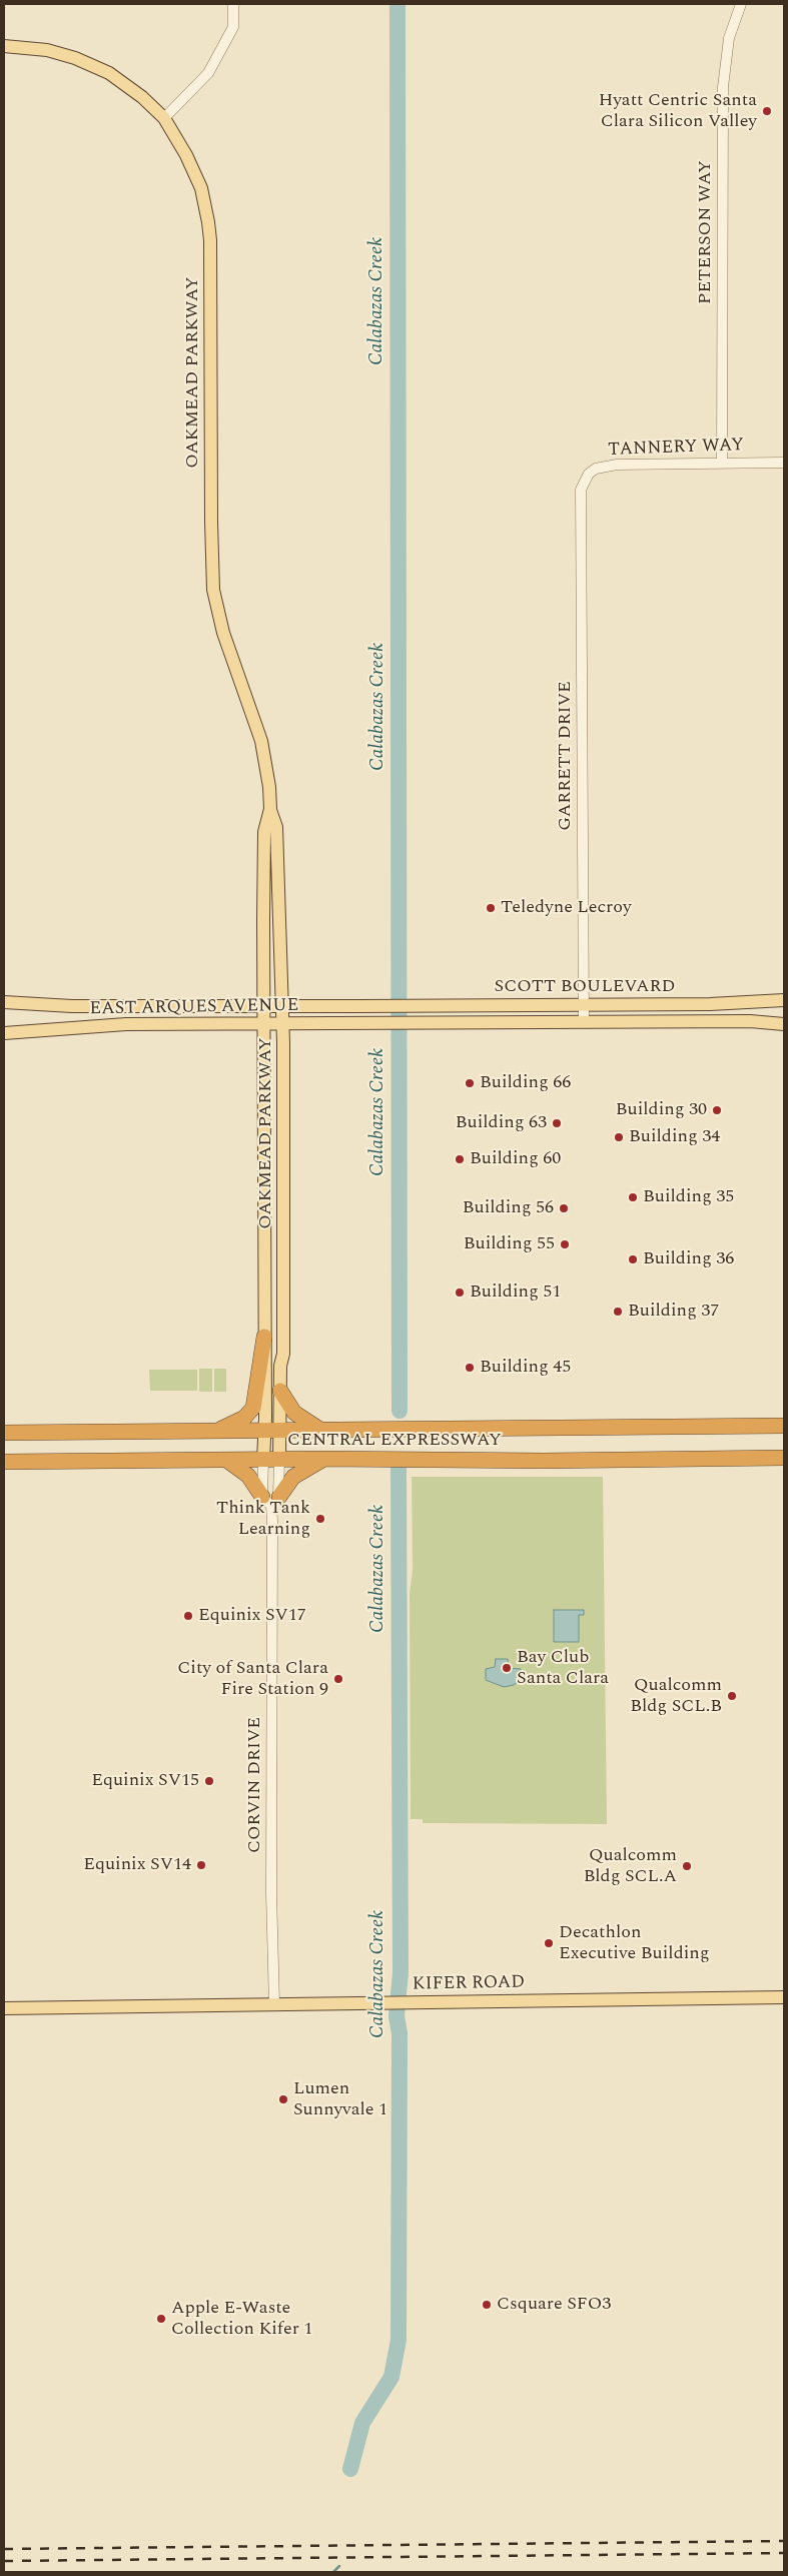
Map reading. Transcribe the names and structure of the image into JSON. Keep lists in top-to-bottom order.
{
  "streets": {
    "highway": ["CENTRAL EXPRESSWAY"],
    "main road": [
      "OAKMEAD PARKWAY",
      "SCOTT BOULEVARD",
      "EAST ARQUES AVENUE",
      "KIFER ROAD"
    ],
    "street": [
      "PETERSON WAY",
      "TANNERY WAY",
      "GARRETT DRIVE",
      "CORVIN DRIVE"
    ]
  },
  "crossings": [
    ["PETERSON WAY", "TANNERY WAY"],
    ["OAKMEAD PARKWAY", "EAST ARQUES AVENUE"],
    ["OAKMEAD PARKWAY", "CENTRAL EXPRESSWAY"],
    ["OAKMEAD PARKWAY", "CORVIN DRIVE"],
    ["TANNERY WAY", "GARRETT DRIVE"],
    ["GARRETT DRIVE", "SCOTT BOULEVARD"],
    ["SCOTT BOULEVARD", "EAST ARQUES AVENUE"],
    ["CENTRAL EXPRESSWAY", "CORVIN DRIVE"],
    ["CORVIN DRIVE", "KIFER ROAD"]
  ],
  "water": ["Calabazas Creek"],
  "places": [
    "Hyatt Centric Santa Clara Silicon Valley",
    "Teledyne Lecroy",
    "Building 66",
    "Building 30",
    "Building 63",
    "Building 34",
    "Building 60",
    "Building 35",
    "Building 56",
    "Building 55",
    "Building 36",
    "Building 51",
    "Building 37",
    "Building 45",
    "Think Tank Learning",
    "Equinix SV17",
    "Bay Club Santa Clara",
    "City of Santa Clara Fire Station 9",
    "Qualcomm Bldg SCL.B",
    "Equinix SV15",
    "Equinix SV14",
    "Qualcomm Bldg SCL.A",
    "Decathlon Executive Building",
    "Lumen Sunnyvale 1",
    "Csquare SFO3",
    "Apple E-Waste Collection Kifer 1"
  ]
}
